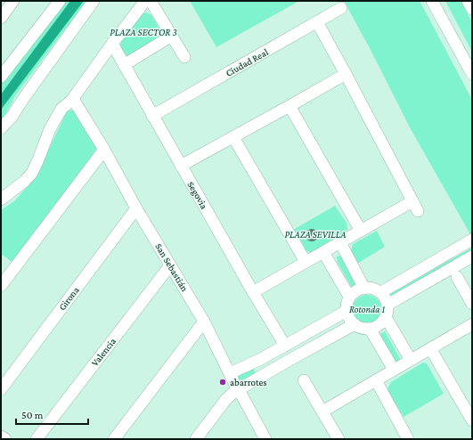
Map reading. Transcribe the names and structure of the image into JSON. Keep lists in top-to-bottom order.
{
  "streets": {
    "street": [
      "Ciudad Real",
      "Segovia",
      "San Sebastián",
      "Girona",
      "Valencia"
    ]
  },
  "crossings": [
    ["Ciudad Real", "Segovia"],
    ["San Sebastián", "Girona"],
    ["San Sebastián", "Valencia"]
  ],
  "parks": ["PLAZA SECTOR 3", "PLAZA SEVILLA", "Rotonda 1"],
  "places": ["abarrotes"],
  "scale_bar": "50 m"
}
